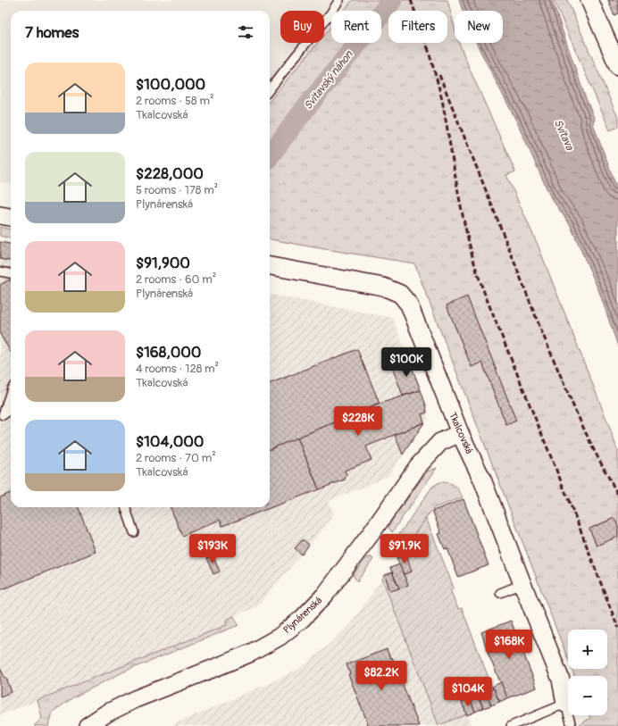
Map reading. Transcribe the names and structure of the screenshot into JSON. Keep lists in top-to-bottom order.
{
  "streets": {
    "street": ["Tkalcovská", "Plynárenská"]
  },
  "crossings": [
    ["Tkalcovská", "Plynárenská"]
  ],
  "water": ["Svitavský náhon", "Svitava"],
  "page": {
    "chip": [
      "Buy",
      "Rent",
      "Filters",
      "New"
    ],
    "heading": "7 homes",
    "list": [
      {
        "name": "$100,000",
        "note": "2 rooms · 58 m² · Tkalcovská"
      },
      {
        "name": "$228,000",
        "note": "5 rooms · 178 m² · Plynárenská"
      },
      {
        "name": "$91,900",
        "note": "2 rooms · 60 m² · Plynárenská"
      },
      {
        "name": "$168,000",
        "note": "4 rooms · 128 m² · Tkalcovská"
      },
      {
        "name": "$104,000",
        "note": "2 rooms · 70 m² · Tkalcovská"
      }
    ],
    "price": [
      "$100K",
      "$228K",
      "$193K",
      "$91.9K",
      "$168K",
      "$82.2K",
      "$104K"
    ],
    "map_buttons": ["+", "−"]
  }
}
